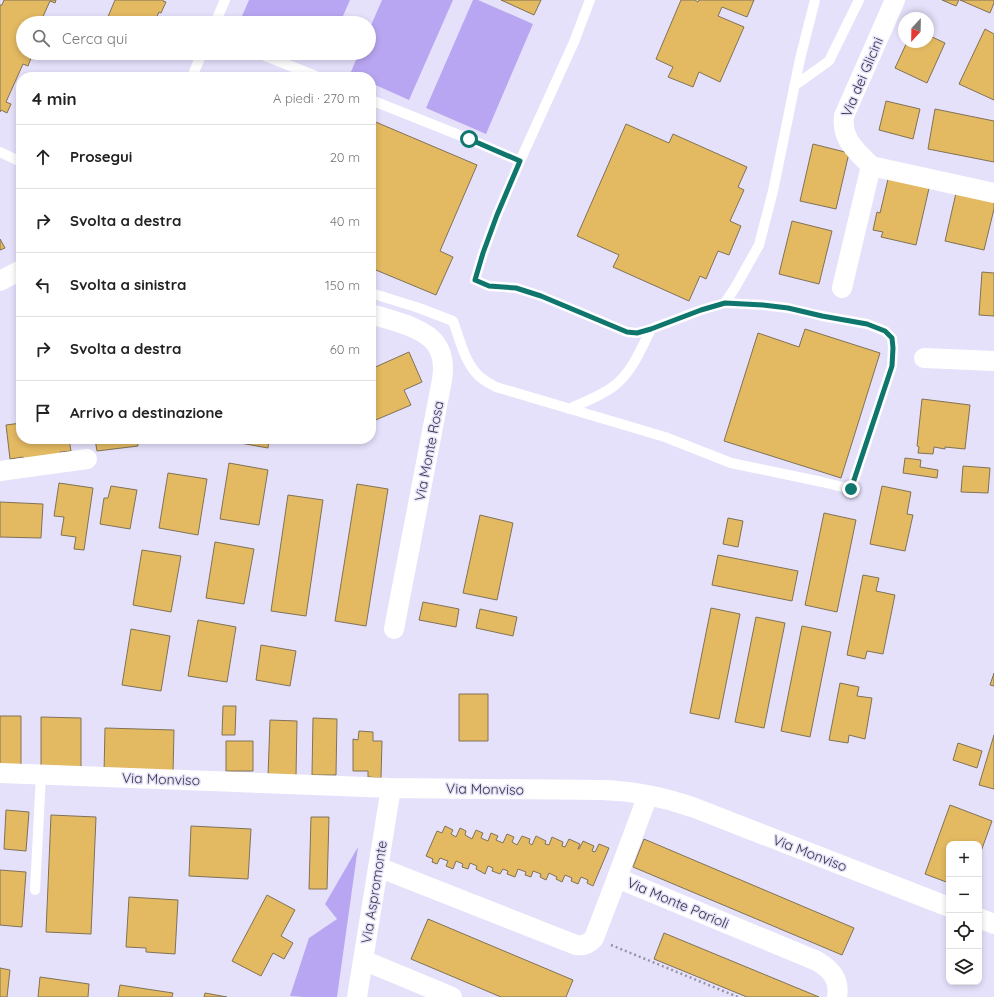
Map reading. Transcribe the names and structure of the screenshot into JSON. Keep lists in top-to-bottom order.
{
  "streets": {
    "street": [
      "Via dei Glicini",
      "Via Monte Rosa",
      "Via Monviso",
      "Via Aspromonte",
      "Via Monte Parioli"
    ]
  },
  "crossings": [
    ["Via Monviso", "Via Aspromonte"]
  ],
  "north": "bottom",
  "page": {
    "search": "Cerca qui",
    "heading": ["4 min", "A piedi · 270 m"],
    "list": [
      ["Prosegui", "20 m"],
      ["Svolta a destra", "40 m"],
      ["Svolta a sinistra", "150 m"],
      ["Svolta a destra", "60 m"],
      "Arrivo a destinazione"
    ],
    "map_buttons": ["+", "−"]
  }
}
